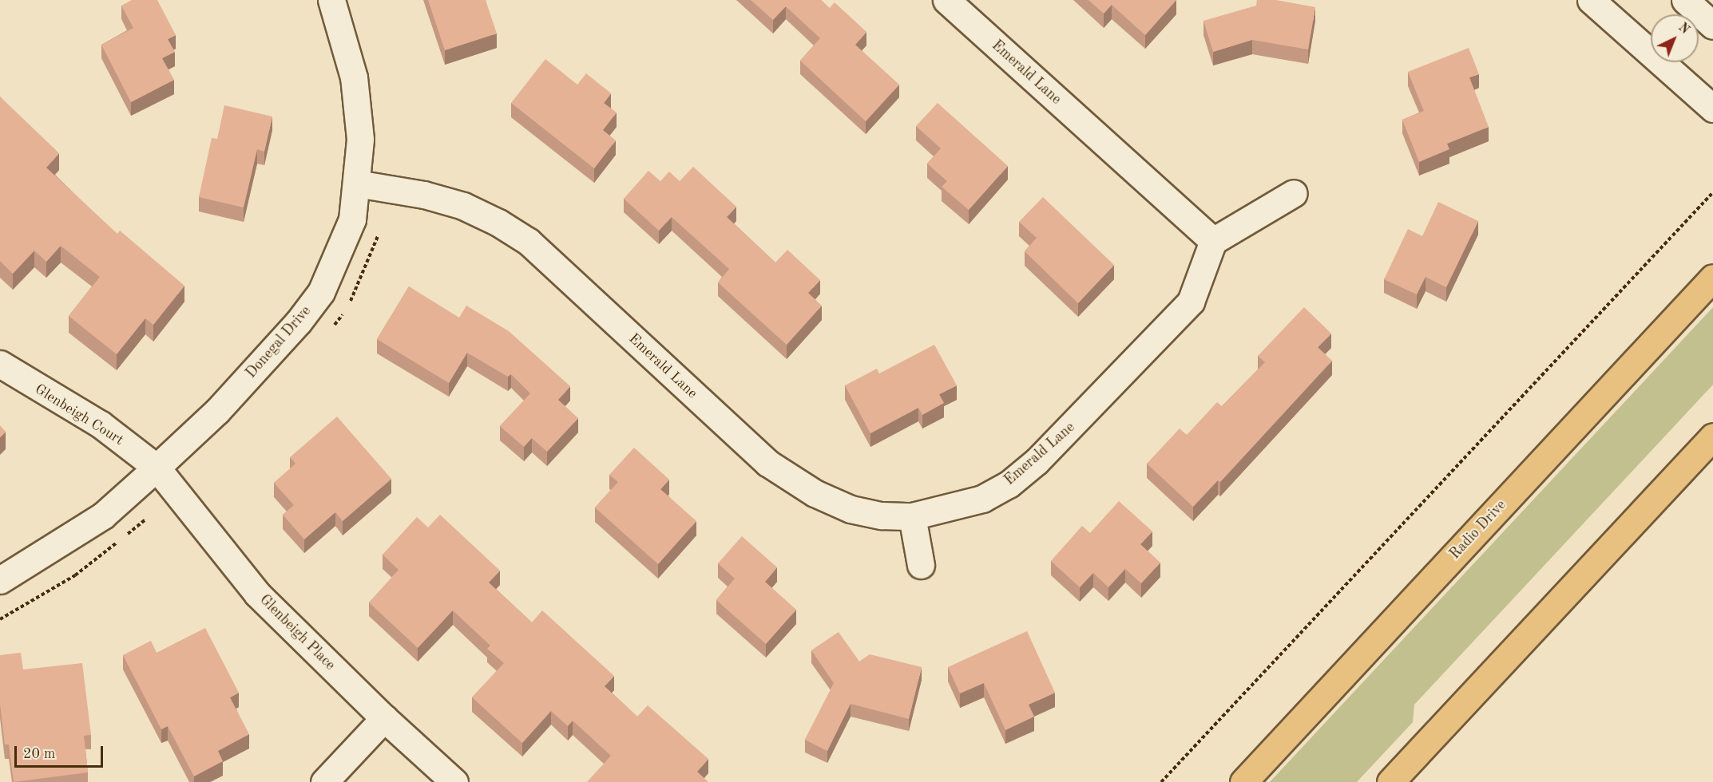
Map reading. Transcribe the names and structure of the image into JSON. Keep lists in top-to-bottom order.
{
  "streets": {
    "main road": ["Radio Drive"],
    "street": [
      "Emerald Lane",
      "Donegal Drive",
      "Glenbeigh Court",
      "Glenbeigh Place"
    ]
  },
  "crossings": [
    ["Emerald Lane", "Donegal Drive"],
    ["Donegal Drive", "Glenbeigh Court"],
    ["Donegal Drive", "Glenbeigh Place"],
    ["Glenbeigh Court", "Glenbeigh Place"]
  ],
  "scale_bar": "20 m",
  "north": "top right"
}
